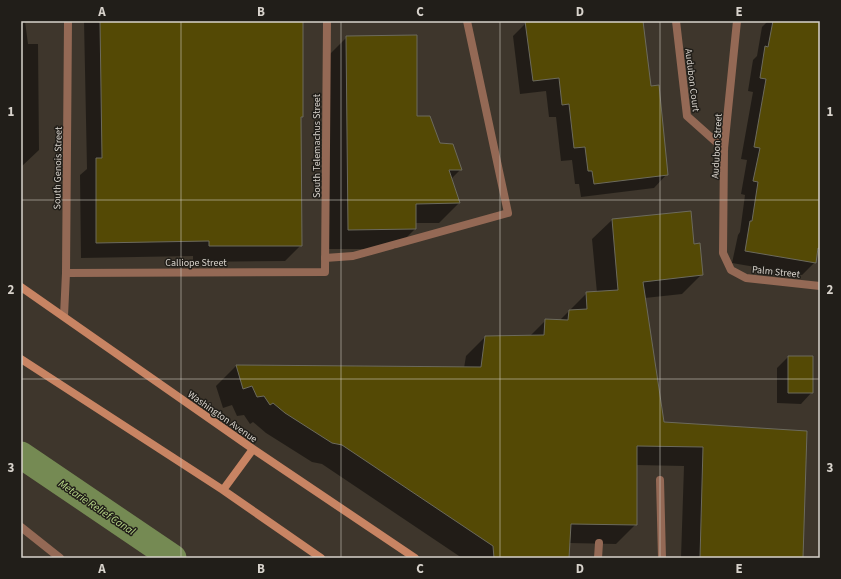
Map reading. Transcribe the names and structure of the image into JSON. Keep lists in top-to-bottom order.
{
  "streets": {
    "street": [
      "Audubon Court",
      "South Telemachus Street",
      "Audubon Street",
      "South Genois Street",
      "Calliope Street",
      "Palm Street",
      "Washington Avenue"
    ]
  },
  "crossings": [
    ["Audubon Court", "Audubon Street"],
    ["South Telemachus Street", "Calliope Street"],
    ["Audubon Street", "Palm Street"],
    ["South Genois Street", "Calliope Street"],
    ["South Genois Street", "Washington Avenue"]
  ],
  "water": ["Metarie Relief Canal"],
  "grid": {
    "columns": [
      "A",
      "B",
      "C",
      "D",
      "E"
    ],
    "rows": ["1", "2", "3"]
  }
}
